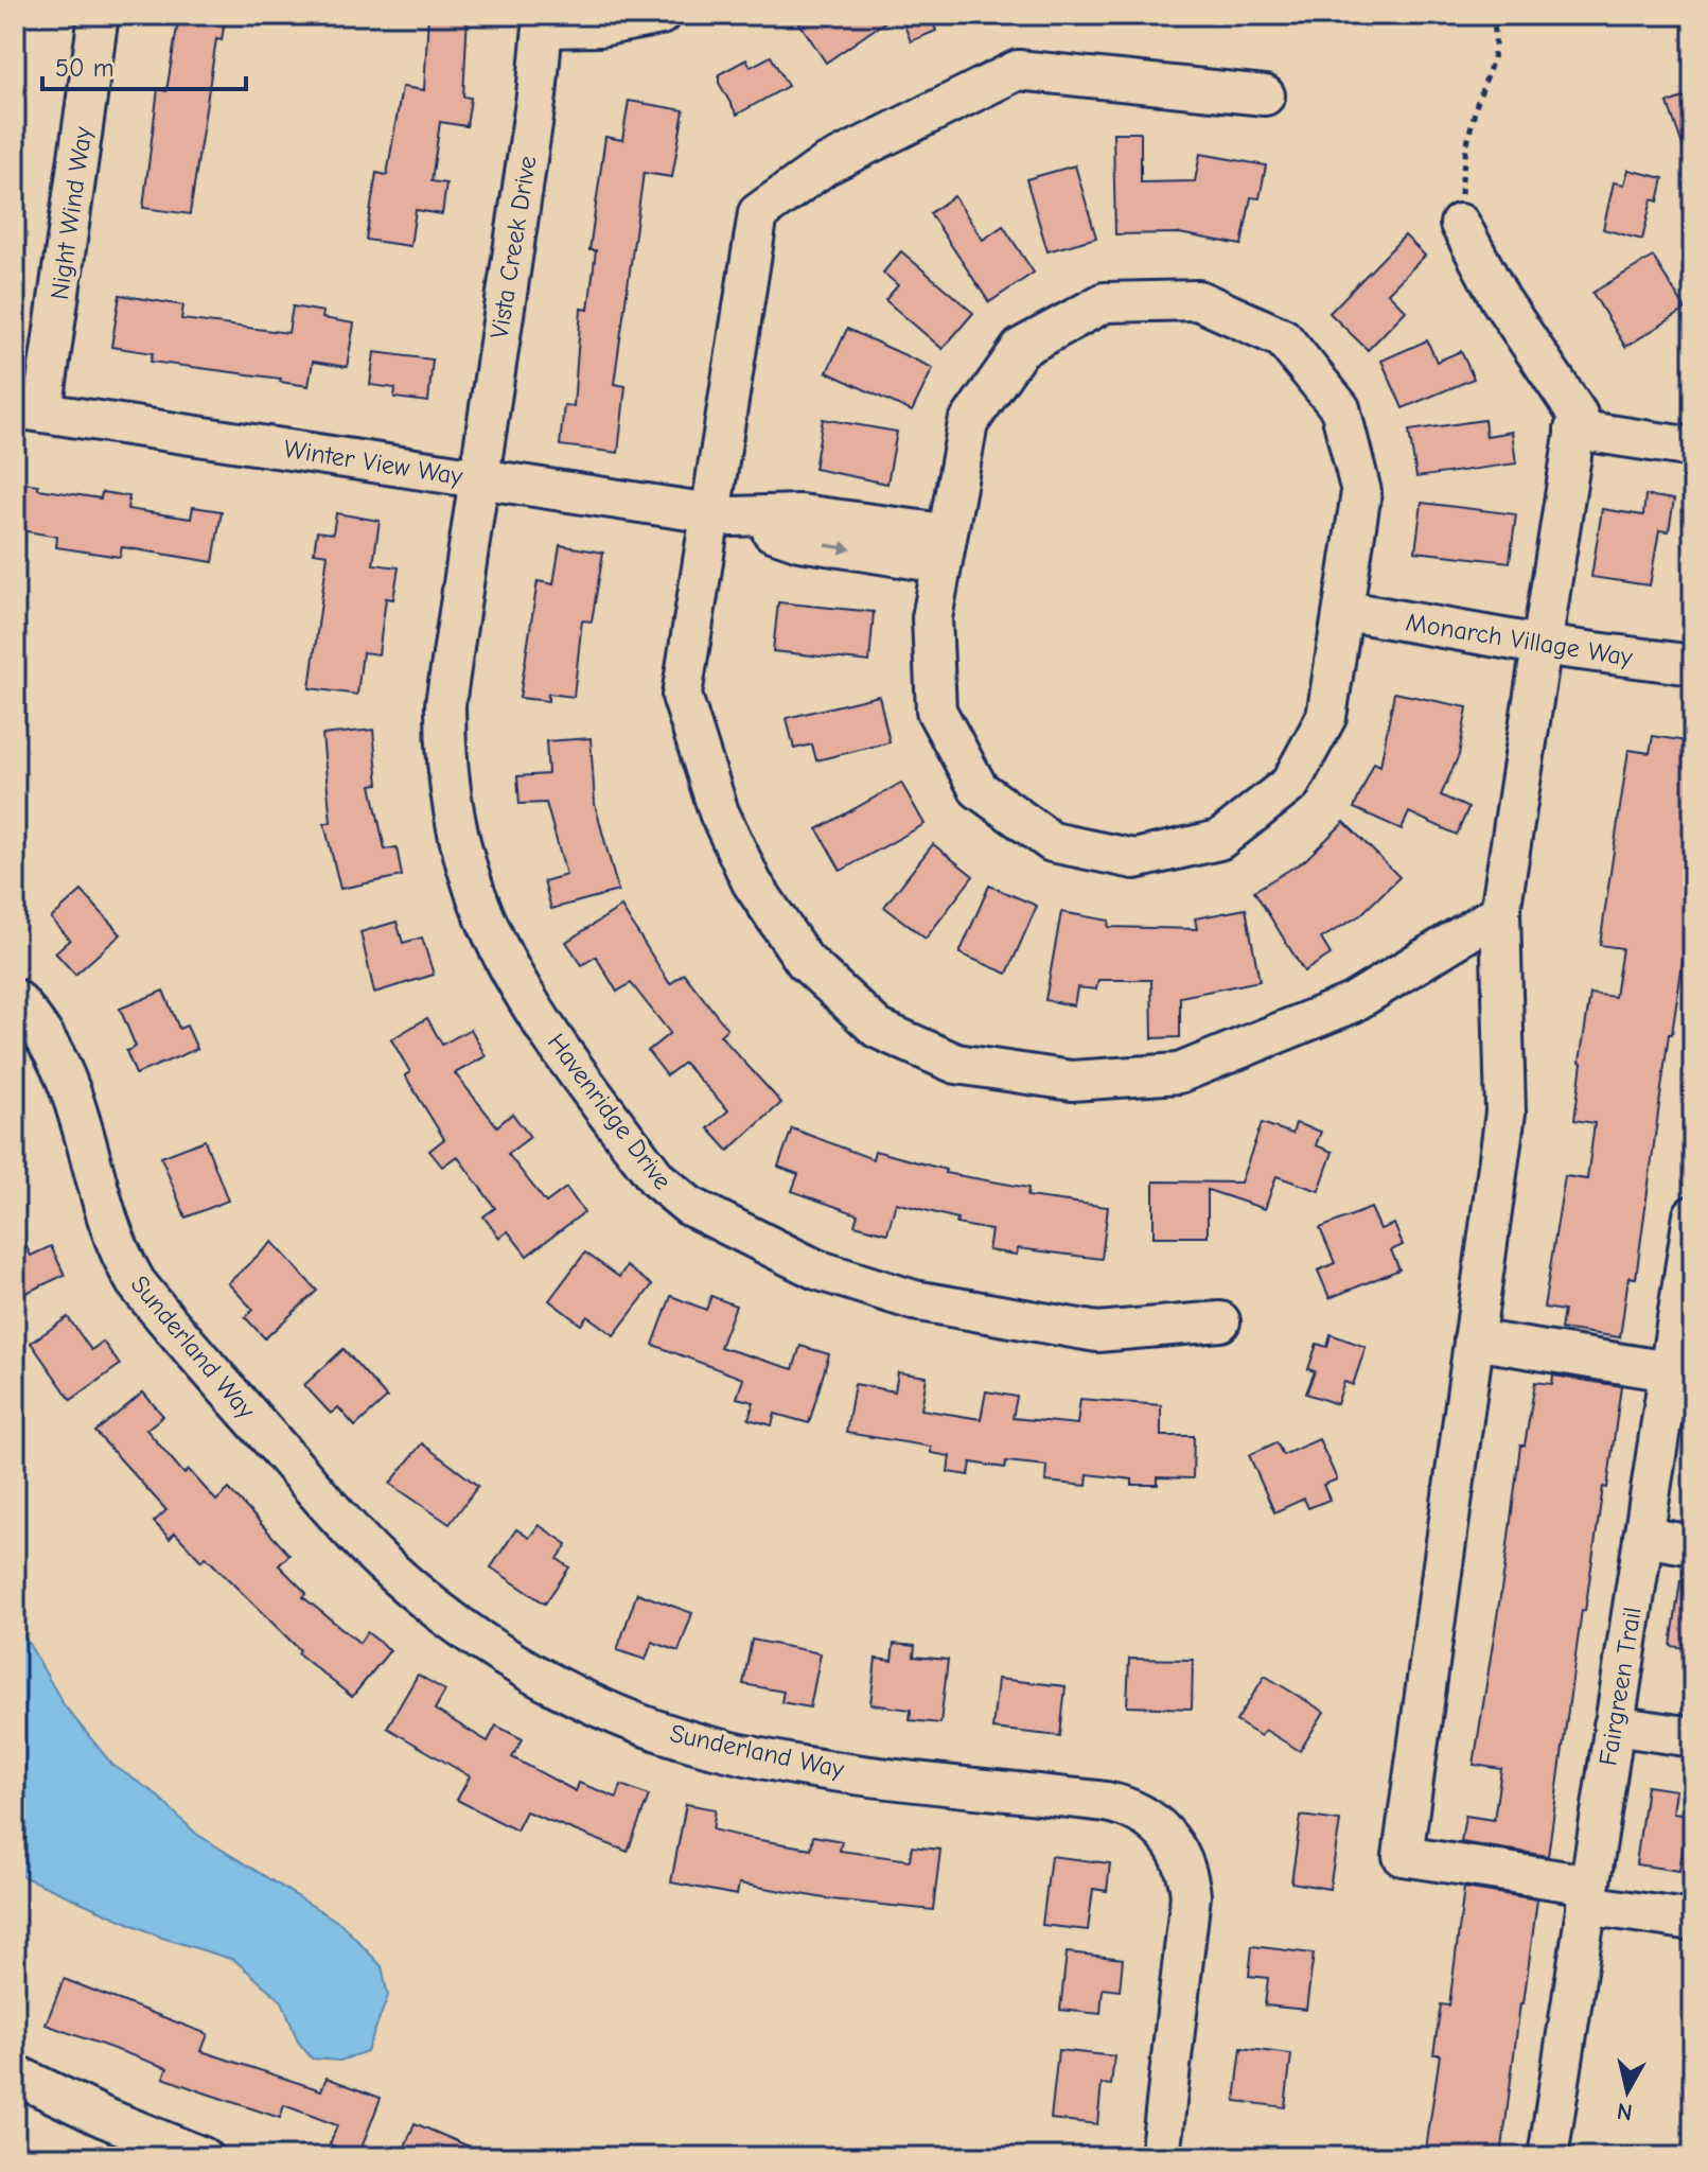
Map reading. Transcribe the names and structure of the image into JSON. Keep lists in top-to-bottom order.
{
  "streets": {
    "street": [
      "Night Wind Way",
      "Vista Creek Drive",
      "Winter View Way",
      "Monarch Village Way",
      "Havenridge Drive",
      "Sunderland Way",
      "Fairgreen Trail"
    ]
  },
  "crossings": [
    ["Night Wind Way", "Winter View Way"],
    ["Vista Creek Drive", "Winter View Way"],
    ["Vista Creek Drive", "Havenridge Drive"],
    ["Winter View Way", "Havenridge Drive"]
  ],
  "scale_bar": "50 m",
  "north": "bottom"
}
